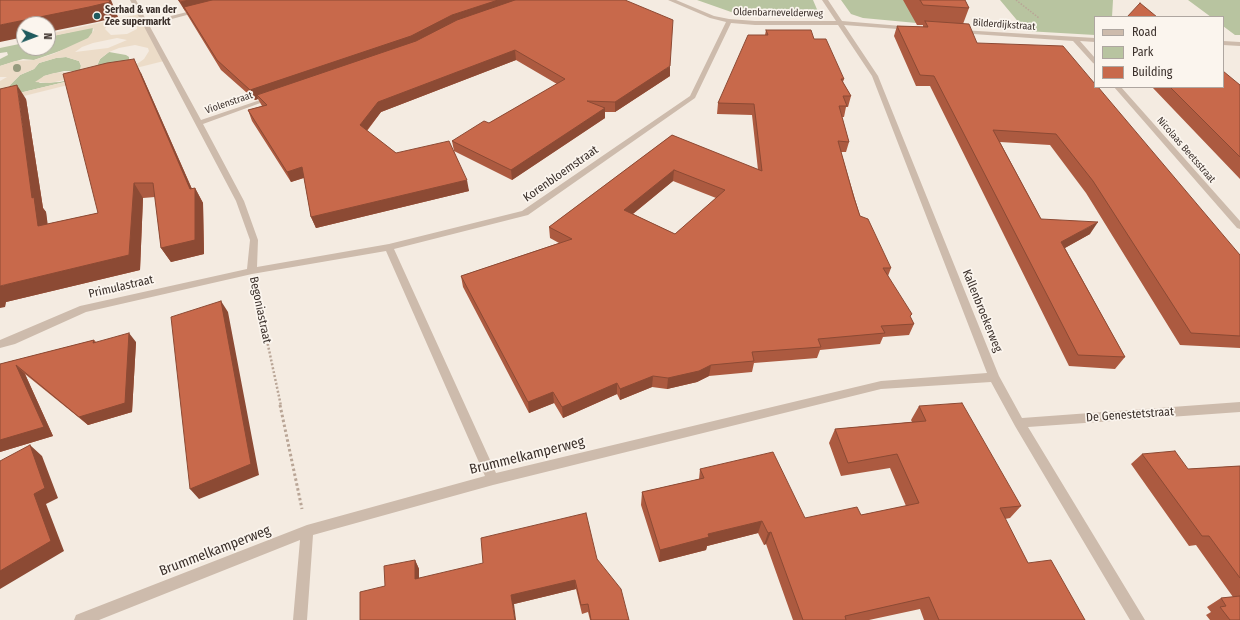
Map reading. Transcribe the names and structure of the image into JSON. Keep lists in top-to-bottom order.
{
  "streets": {
    "street": [
      "Oldenbarnevelderweg",
      "Bilderdijkstraat",
      "Violenstraat",
      "Nicolaas Beetsstraat",
      "Korenbloemstraat",
      "Primulastraat",
      "Begoniastraat",
      "Kallenbroekerweg",
      "De Genestetstraat",
      "Brummelkamperweg"
    ]
  },
  "crossings": [
    ["Oldenbarnevelderweg", "Korenbloemstraat"],
    ["Oldenbarnevelderweg", "Kallenbroekerweg"],
    ["Violenstraat", "Begoniastraat"],
    ["Korenbloemstraat", "Primulastraat"],
    ["Korenbloemstraat", "Begoniastraat"],
    ["Primulastraat", "Begoniastraat"],
    ["Begoniastraat", "Brummelkamperweg"],
    ["Kallenbroekerweg", "De Genestetstraat"],
    ["Kallenbroekerweg", "Brummelkamperweg"]
  ],
  "places": ["Serhad & van der Zee supermarkt"],
  "legend": ["Road", "Park", "Building"],
  "north": "right"
}
